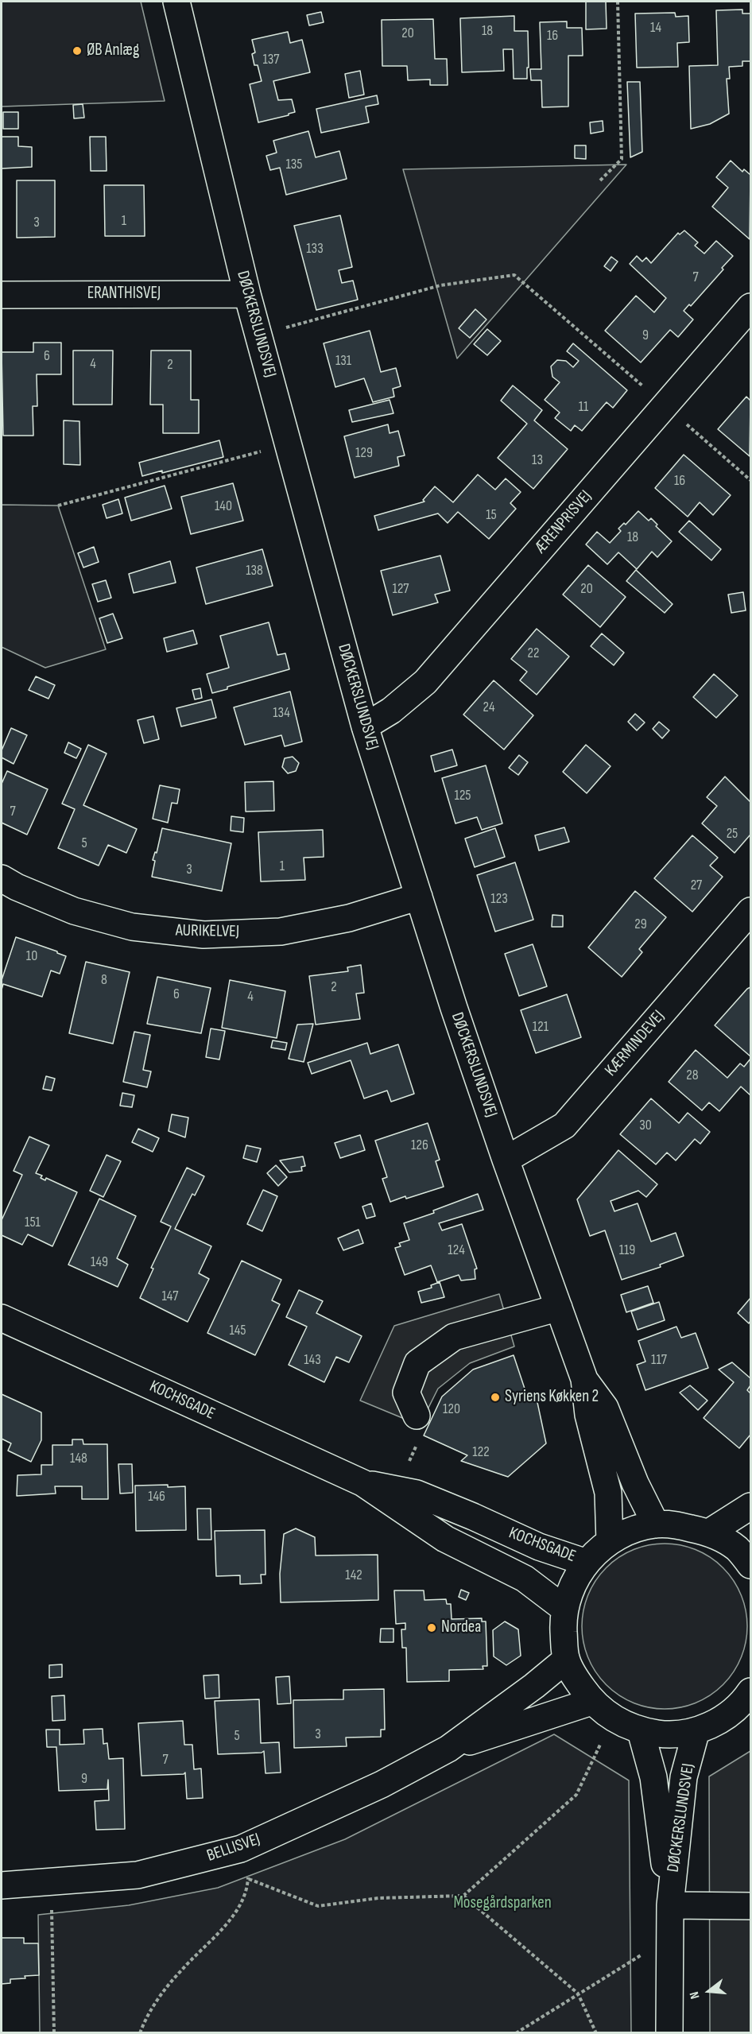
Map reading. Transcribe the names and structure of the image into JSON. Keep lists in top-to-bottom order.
{
  "streets": {
    "street": [
      "ERANTHISVEJ",
      "DØCKERSLUNDSVEJ",
      "ÆRENPRISVEJ",
      "AURIKELVEJ",
      "KÆRMINDEVEJ",
      "KOCHSGADE",
      "BELLISVEJ"
    ]
  },
  "crossings": [
    ["ERANTHISVEJ", "DØCKERSLUNDSVEJ"],
    ["DØCKERSLUNDSVEJ", "ÆRENPRISVEJ"],
    ["DØCKERSLUNDSVEJ", "AURIKELVEJ"],
    ["DØCKERSLUNDSVEJ", "KÆRMINDEVEJ"]
  ],
  "parks": ["Mosegårdsparken"],
  "places": ["ØB Anlæg", "Syriens Køkken 2", "Nordea"],
  "house_numbers": [
    "14",
    "18",
    "20",
    "16",
    "137",
    "135",
    "1",
    "3",
    "133",
    "7",
    "9",
    "6",
    "131",
    "4",
    "2",
    "11",
    "129",
    "13",
    "16",
    "140",
    "15",
    "18",
    "138",
    "127",
    "20",
    "22",
    "24",
    "134",
    "125",
    "7",
    "25",
    "5",
    "1",
    "3",
    "27",
    "123",
    "29",
    "10",
    "8",
    "2",
    "6",
    "4",
    "121",
    "28",
    "30",
    "126",
    "151",
    "124",
    "119",
    "149",
    "147",
    "145",
    "143",
    "117",
    "120",
    "122",
    "148",
    "146",
    "142",
    "3",
    "5",
    "7",
    "9"
  ],
  "north": "left"
}
